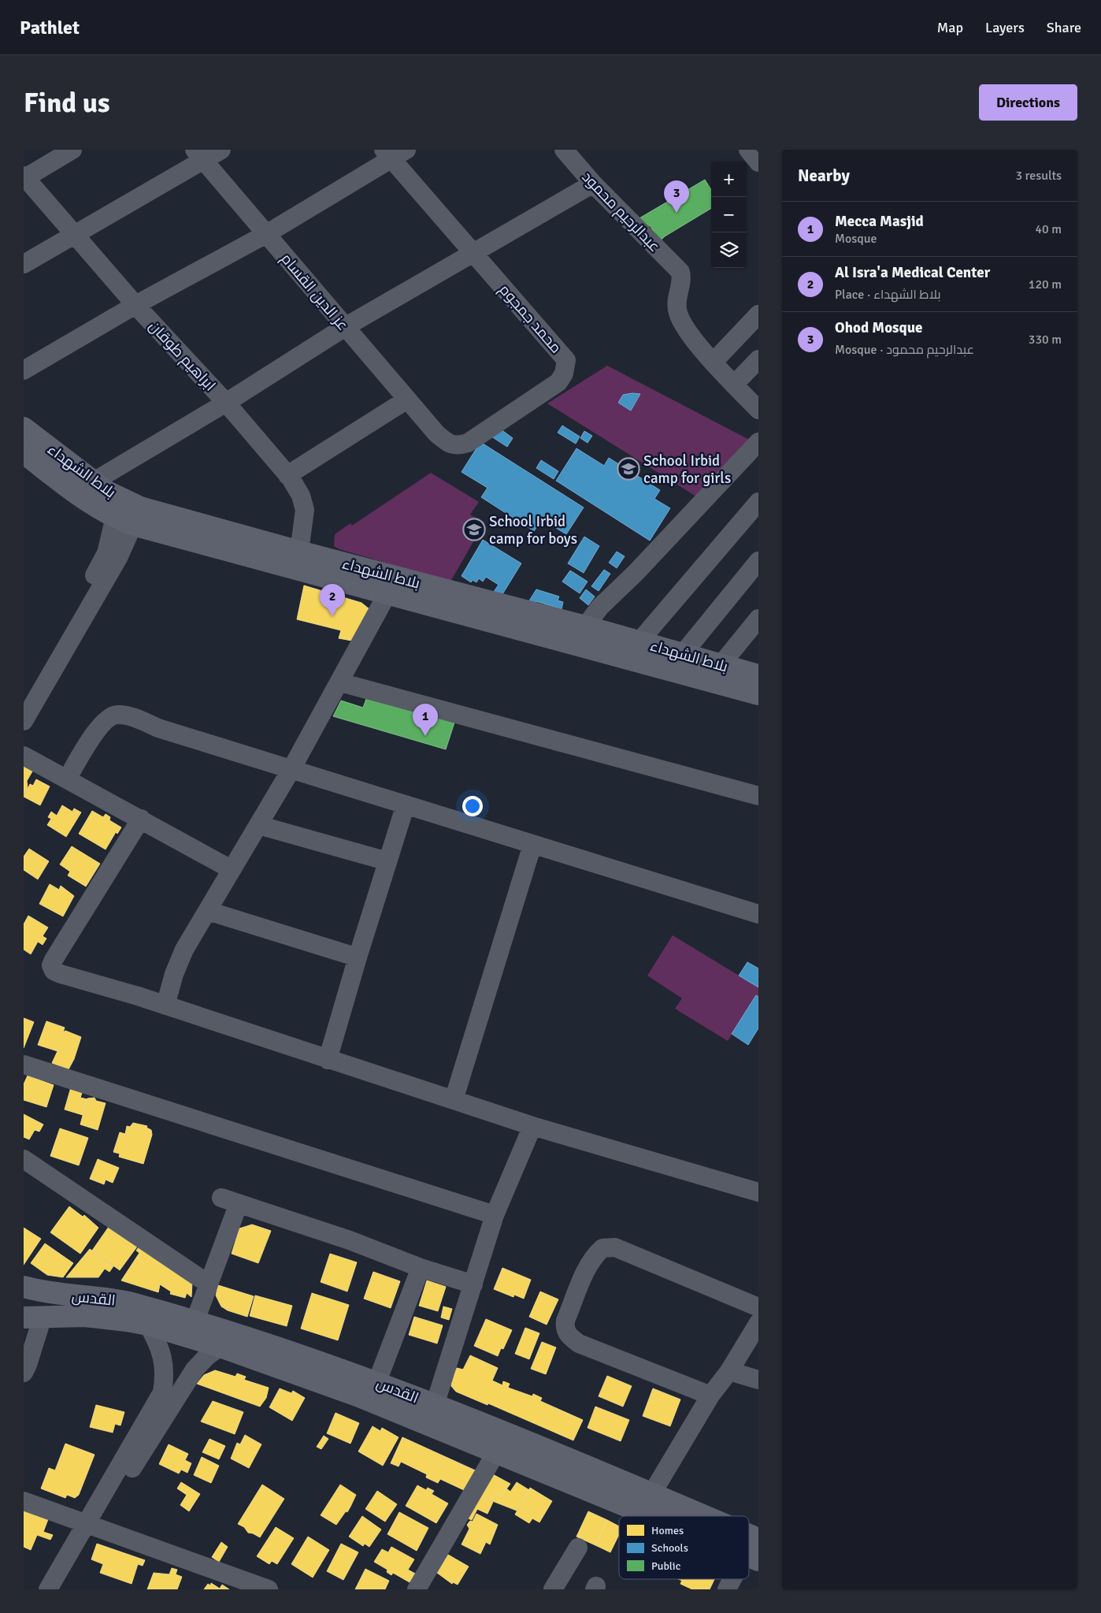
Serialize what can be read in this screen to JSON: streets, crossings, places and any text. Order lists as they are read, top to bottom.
{
  "streets": {
    "main road": ["بلاط الشهداء", "القدس"],
    "street": [
      "عبدالرحيم محمود",
      "عز الدين القسام",
      "محمد جمجوم",
      "ابراهيم طوقان"
    ]
  },
  "crossings": [
    ["عز الدين القسام", "محمد جمجوم"],
    ["ابراهيم طوقان", "بلاط الشهداء"]
  ],
  "places": {
    "school or university": ["School Irbid camp for girls", "School Irbid camp for boys"]
  },
  "legend": ["Homes", "Schools", "Public"],
  "page": {
    "header": "Pathlet",
    "nav": ["Map", "Layers", "Share"],
    "buttons": "Directions",
    "title": "Find us",
    "heading": ["Nearby", "3 results"],
    "map_buttons": ["+", "−"],
    "pins": ["3", "2", "1"],
    "list": [
      {
        "mark": "1",
        "name": "Mecca Masjid",
        "note": "Mosque",
        "value": "40 m"
      },
      {
        "mark": "2",
        "name": "Al Isra'a Medical Center",
        "note": "Place · بلاط الشهداء",
        "value": "120 m"
      },
      {
        "mark": "3",
        "name": "Ohod Mosque",
        "note": "Mosque · عبدالرحيم محمود",
        "value": "330 m"
      }
    ]
  }
}
